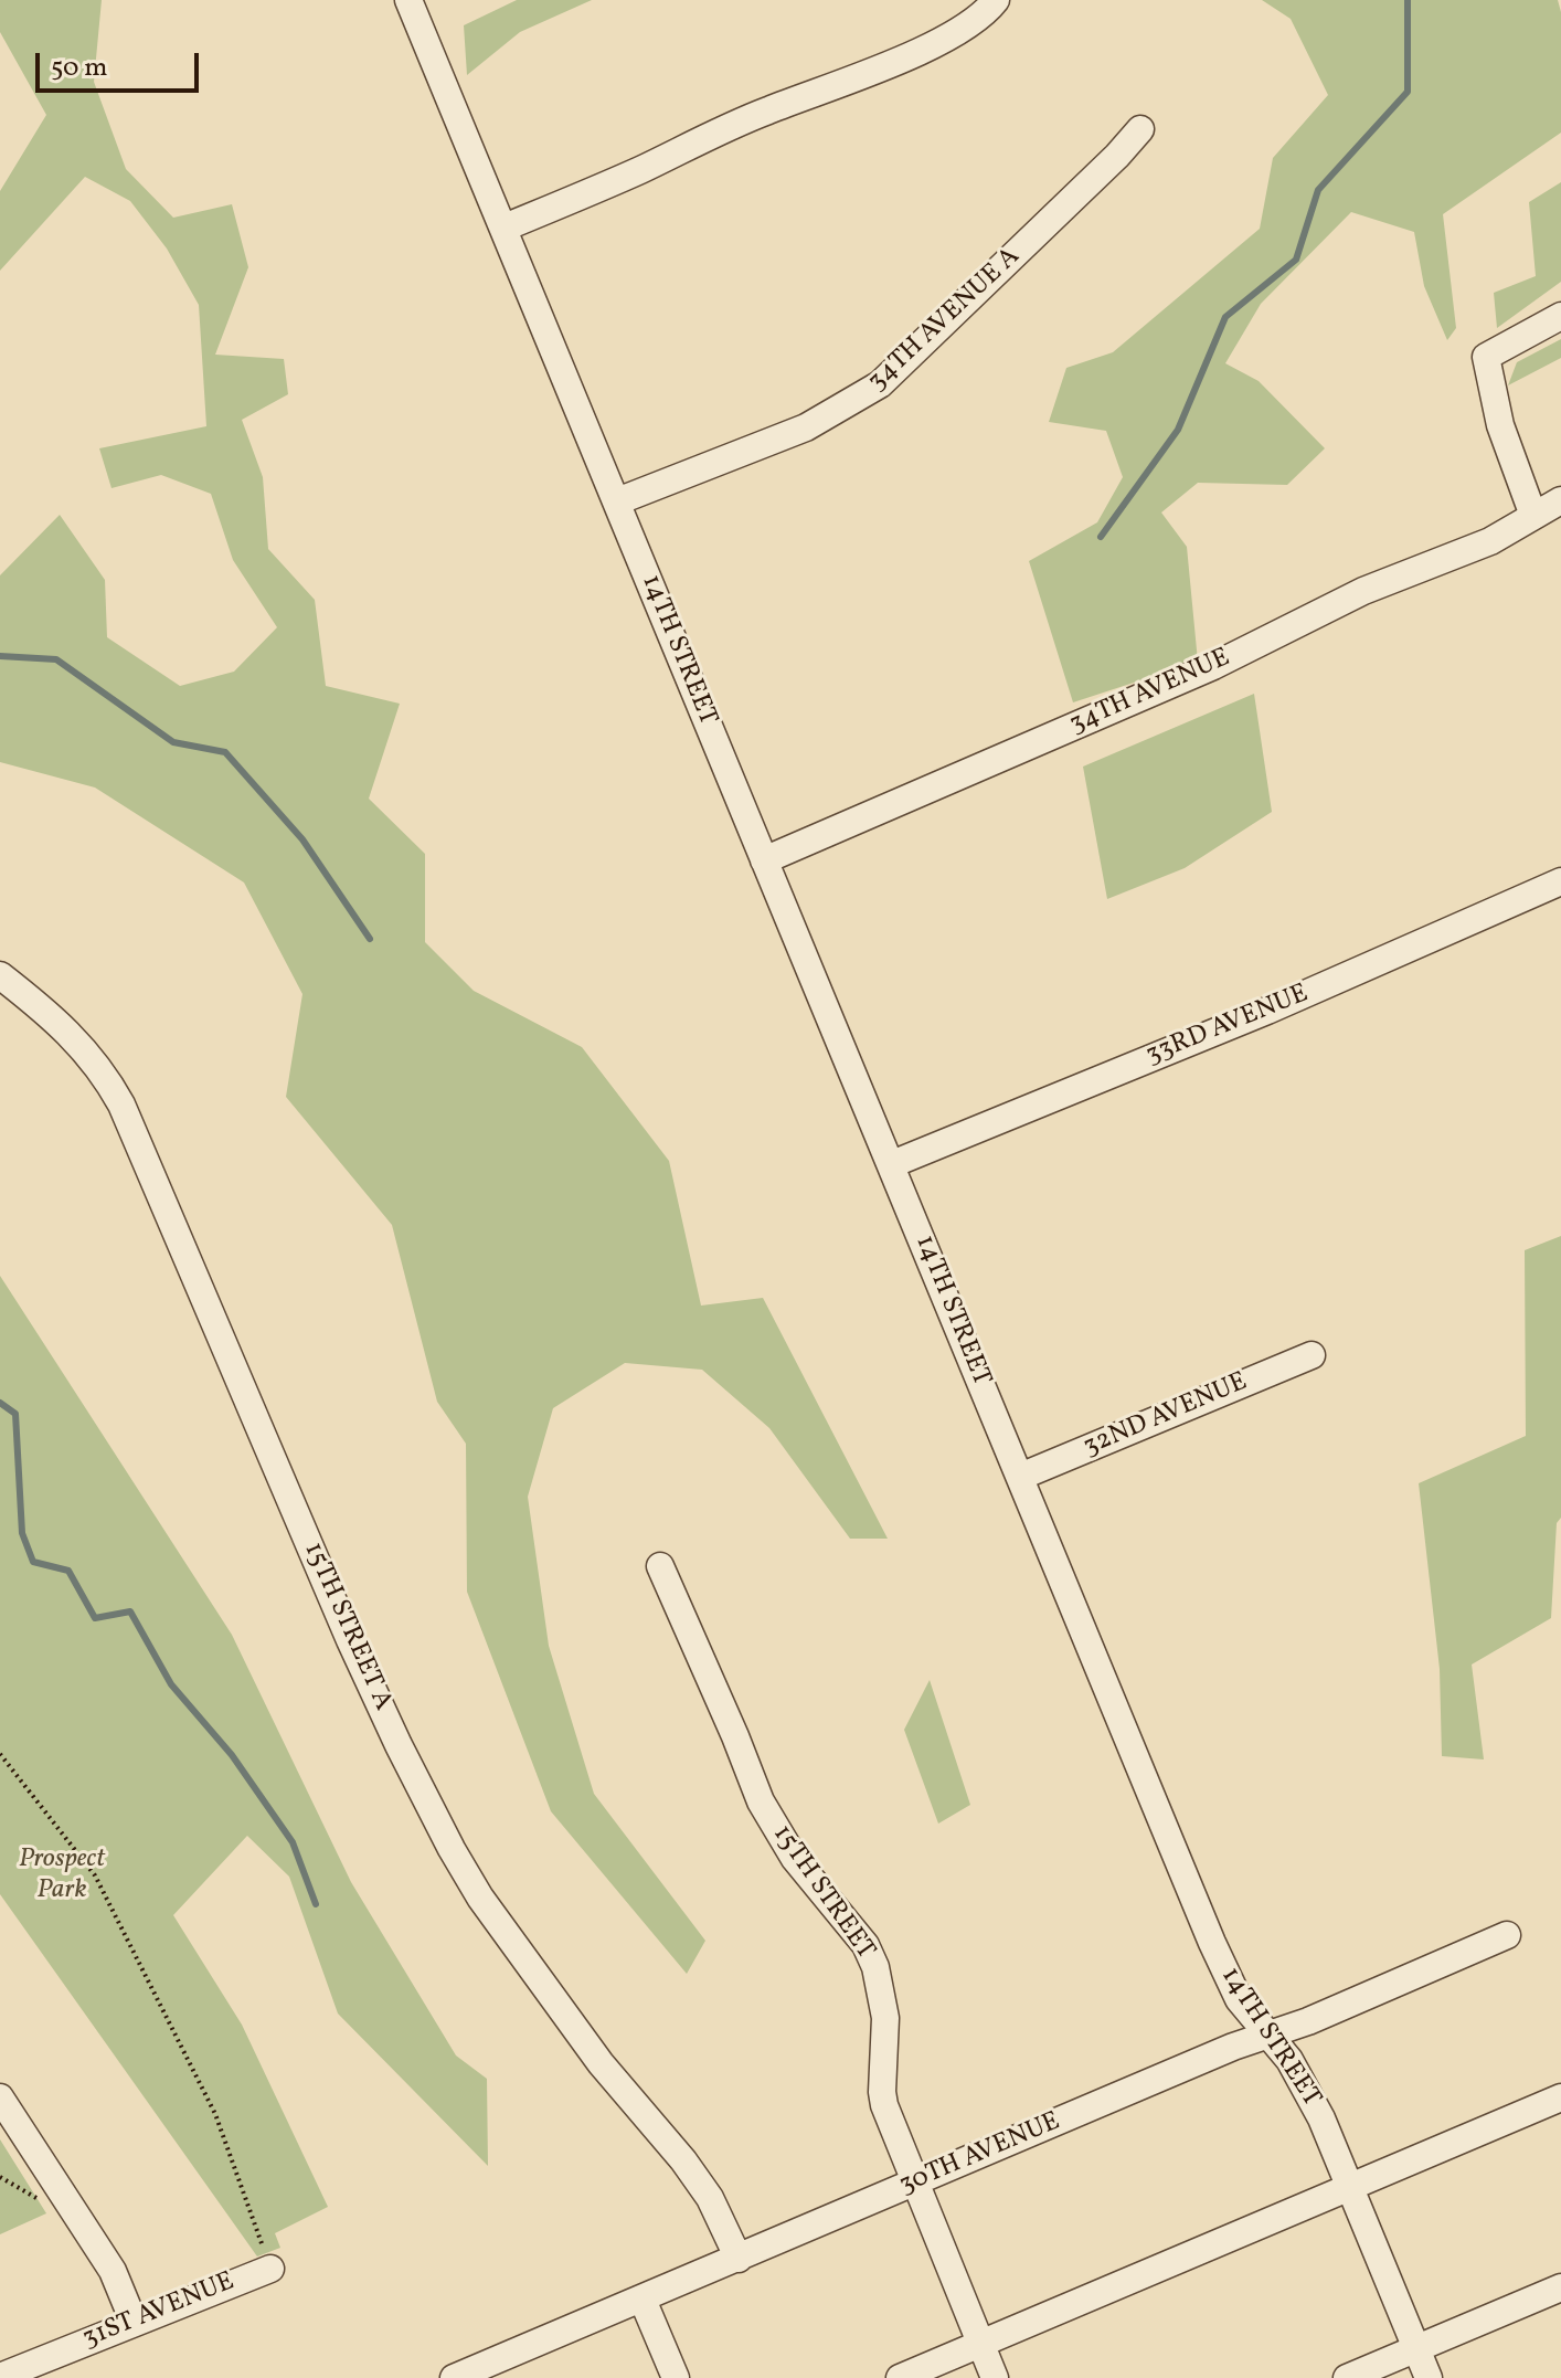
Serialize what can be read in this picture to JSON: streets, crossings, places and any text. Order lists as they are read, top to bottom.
{
  "streets": {
    "street": [
      "34TH AVENUE A",
      "14TH STREET",
      "34TH AVENUE",
      "33RD AVENUE",
      "32ND AVENUE",
      "15TH STREET A",
      "15TH STREET",
      "30TH AVENUE",
      "31ST AVENUE"
    ]
  },
  "crossings": [
    ["34TH AVENUE A", "14TH STREET"],
    ["14TH STREET", "34TH AVENUE"],
    ["14TH STREET", "33RD AVENUE"],
    ["14TH STREET", "32ND AVENUE"],
    ["14TH STREET", "30TH AVENUE"],
    ["15TH STREET A", "30TH AVENUE"],
    ["15TH STREET", "30TH AVENUE"]
  ],
  "parks": ["Prospect Park"],
  "scale_bar": "50 m"
}
